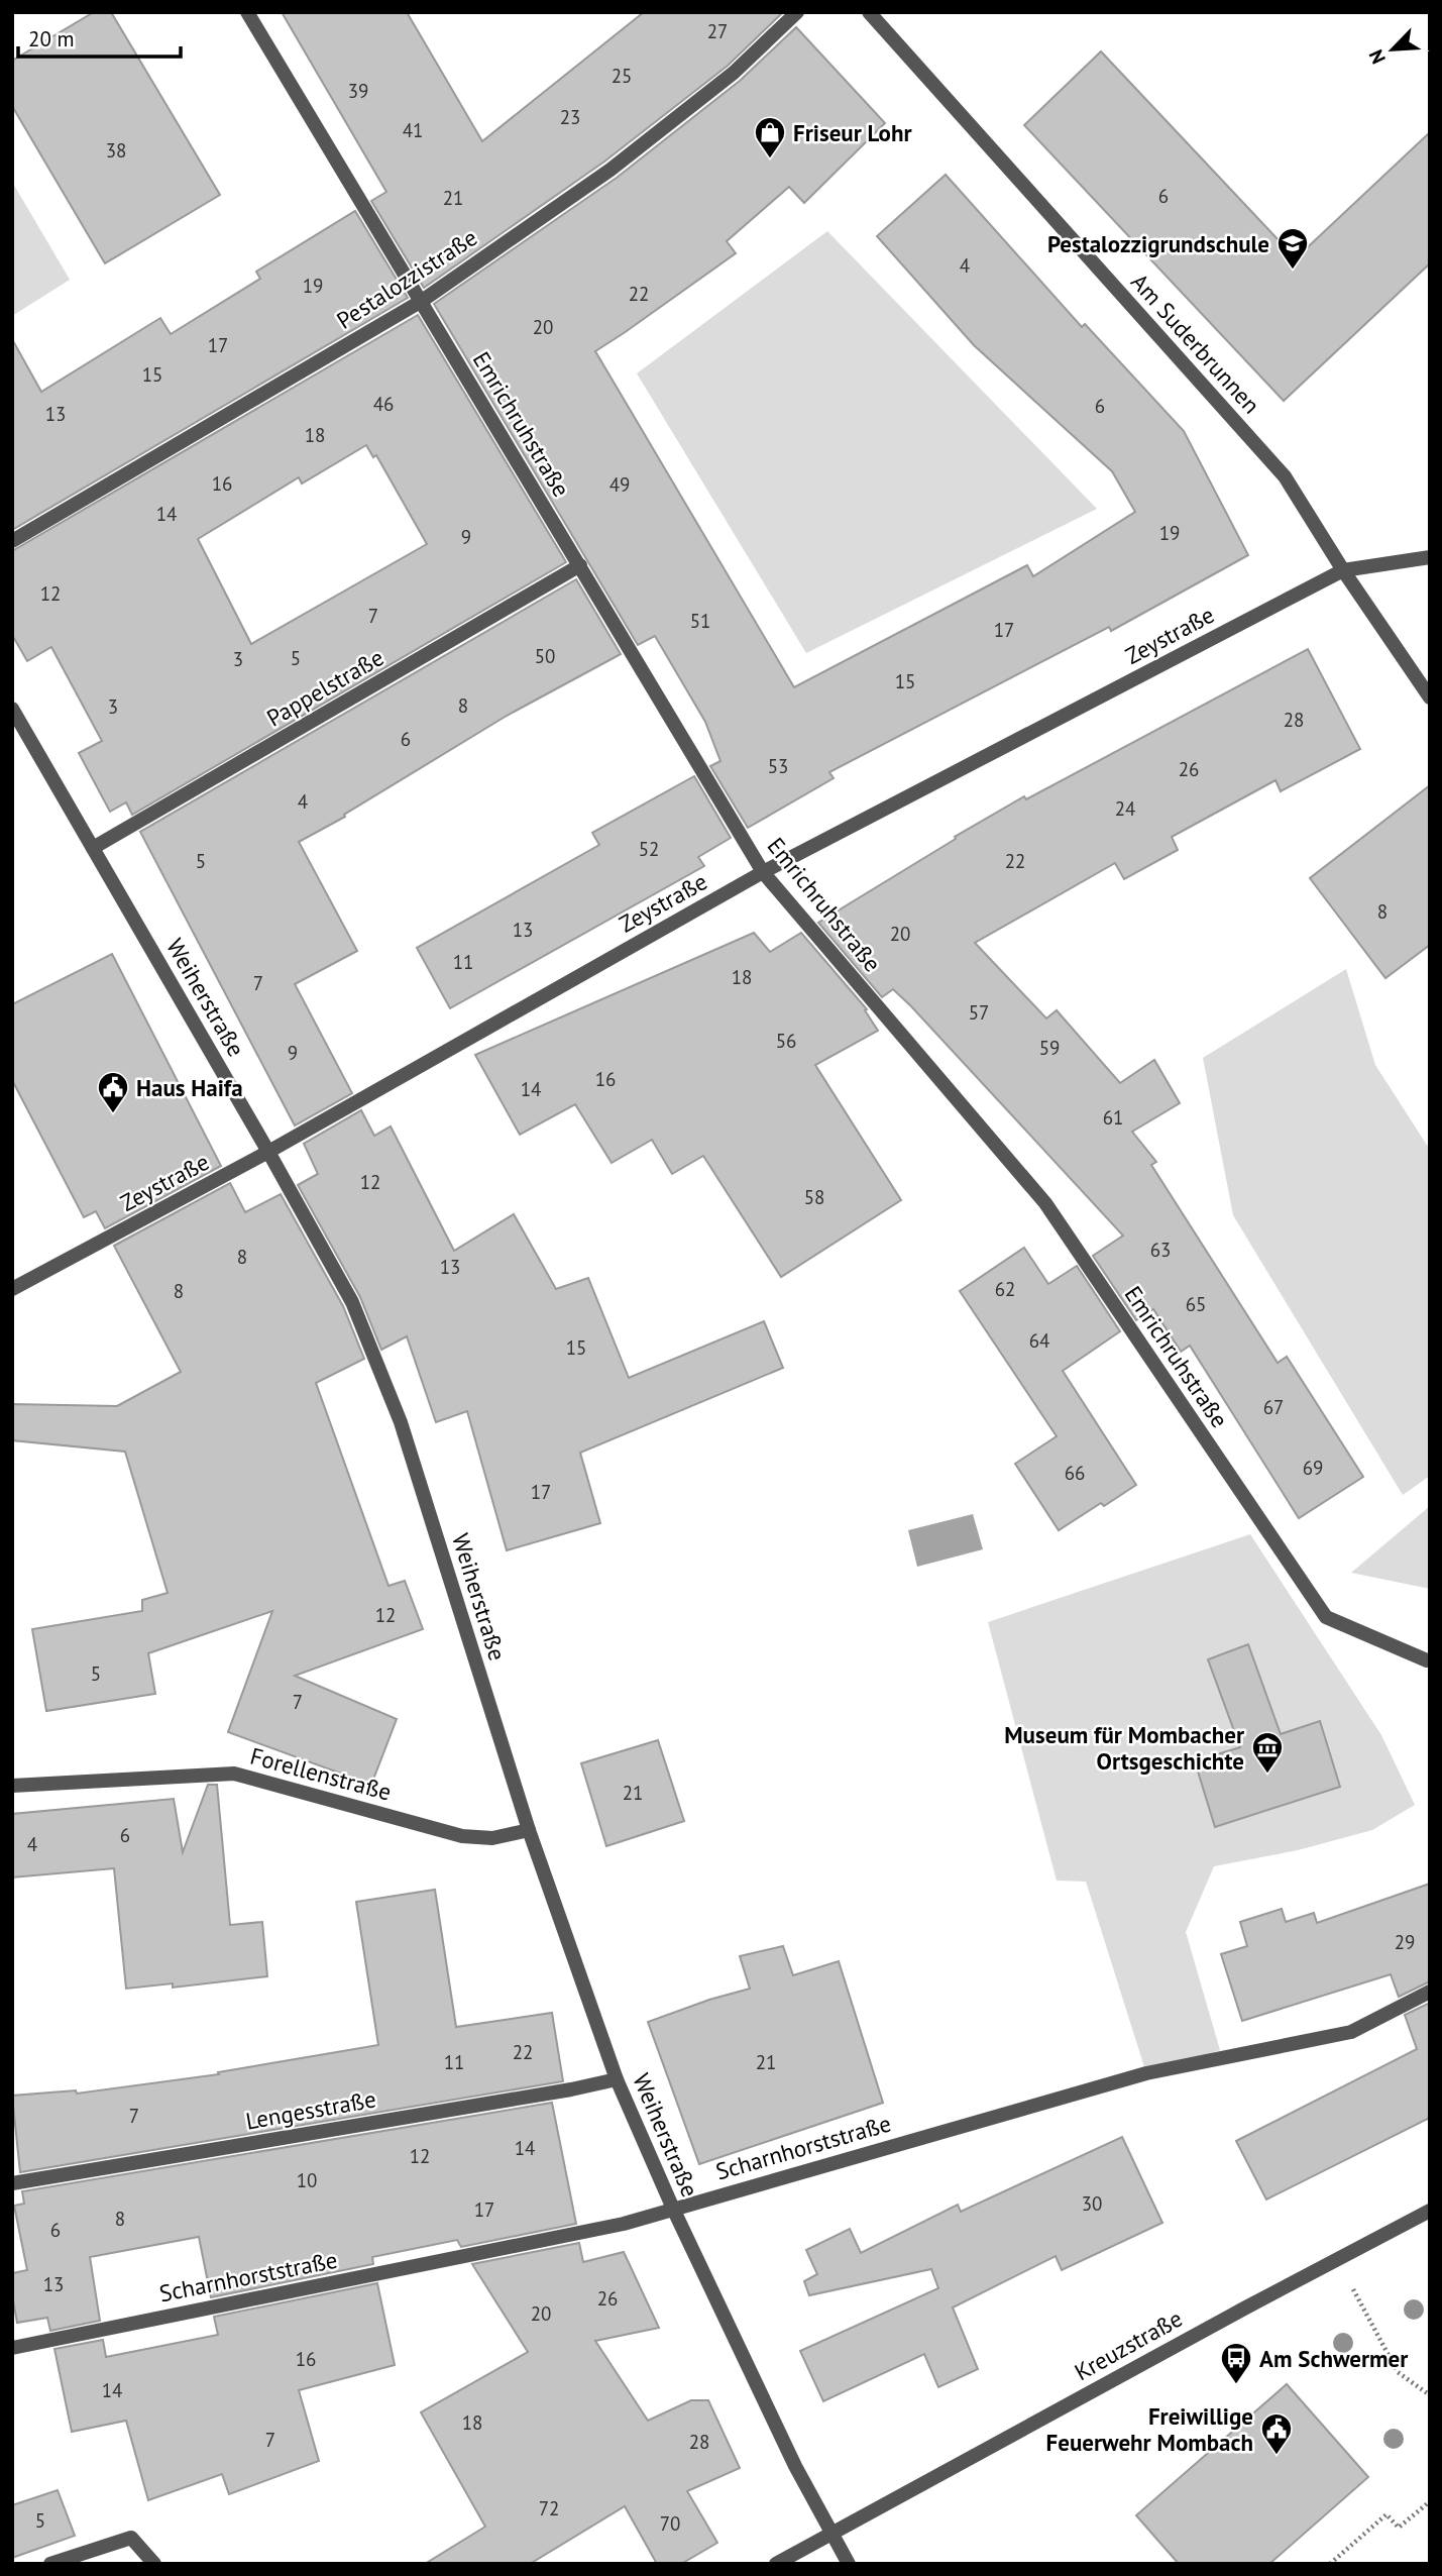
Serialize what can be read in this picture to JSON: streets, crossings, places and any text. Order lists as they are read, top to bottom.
{
  "streets": {
    "street": [
      "Pestalozzistraße",
      "Am Suderbrunnen",
      "Emrichruhstraße",
      "Zeystraße",
      "Pappelstraße",
      "Weiherstraße",
      "Forellenstraße",
      "Lengesstraße",
      "Scharnhorststraße",
      "Kreuzstraße"
    ]
  },
  "crossings": [
    ["Pestalozzistraße", "Emrichruhstraße"],
    ["Am Suderbrunnen", "Zeystraße"],
    ["Emrichruhstraße", "Zeystraße"],
    ["Emrichruhstraße", "Pappelstraße"],
    ["Zeystraße", "Weiherstraße"],
    ["Pappelstraße", "Weiherstraße"],
    ["Weiherstraße", "Forellenstraße"],
    ["Weiherstraße", "Lengesstraße"],
    ["Weiherstraße", "Scharnhorststraße"],
    ["Weiherstraße", "Kreuzstraße"]
  ],
  "places": {
    "shop": ["Friseur Lohr"],
    "school or university": ["Pestalozzigrundschule"],
    "public building": ["Haus Haifa", "Freiwillige Feuerwehr Mombach"],
    "museum": ["Museum für Mombacher Ortsgeschichte"],
    "bus stop": ["Am Schwermer"]
  },
  "house_numbers": [
    "27",
    "25",
    "39",
    "23",
    "41",
    "38",
    "6",
    "21",
    "4",
    "19",
    "22",
    "20",
    "17",
    "15",
    "46",
    "6",
    "13",
    "18",
    "16",
    "49",
    "14",
    "19",
    "9",
    "12",
    "7",
    "51",
    "17",
    "50",
    "5",
    "3",
    "15",
    "8",
    "3",
    "28",
    "6",
    "53",
    "26",
    "4",
    "24",
    "52",
    "5",
    "22",
    "8",
    "13",
    "20",
    "11",
    "18",
    "7",
    "57",
    "56",
    "59",
    "9",
    "16",
    "14",
    "61",
    "12",
    "58",
    "63",
    "8",
    "13",
    "62",
    "8",
    "65",
    "64",
    "15",
    "67",
    "69",
    "66",
    "17",
    "12",
    "5",
    "7",
    "21",
    "6",
    "4",
    "29",
    "22",
    "11",
    "21",
    "7",
    "14",
    "12",
    "10",
    "30",
    "17",
    "8",
    "6",
    "13",
    "26",
    "20",
    "16",
    "14",
    "18",
    "7",
    "28",
    "72",
    "5",
    "70"
  ],
  "scale_bar": "20 m",
  "north": "bottom left"
}
